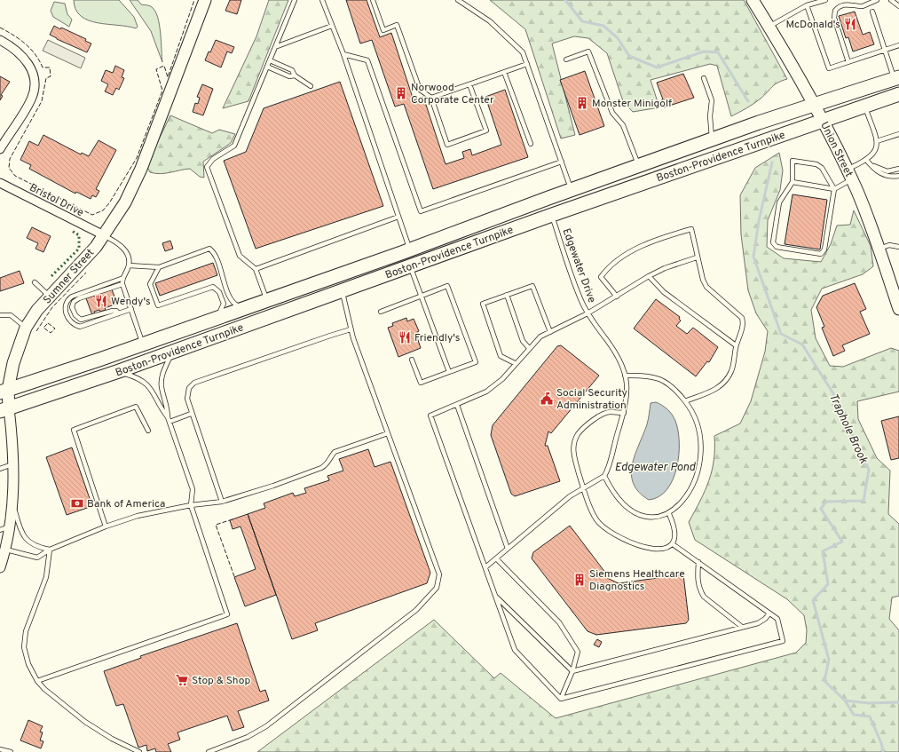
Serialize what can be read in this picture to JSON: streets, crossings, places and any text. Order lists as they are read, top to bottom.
{
  "streets": {
    "main road": ["Union Street", "Boston-Providence Turnpike", "Sumner Street"],
    "street": ["Bristol Drive"],
    "lane": ["Edgewater Drive"]
  },
  "crossings": [
    ["Union Street", "Boston-Providence Turnpike"],
    ["Boston-Providence Turnpike", "Edgewater Drive"],
    ["Boston-Providence Turnpike", "Sumner Street"],
    ["Bristol Drive", "Sumner Street"]
  ],
  "water": ["Traphole Brook", "Edgewater Pond"],
  "places": {
    "restaurant": ["McDonald's", "Wendy's", "Friendly's"],
    "building": ["Norwood Corporate Center", "Monster Minigolf", "Siemens Healthcare Diagnostics"],
    "public building": ["Social Security Administration"],
    "bank": ["Bank of America"],
    "supermarket": ["Stop & Shop"]
  }
}
